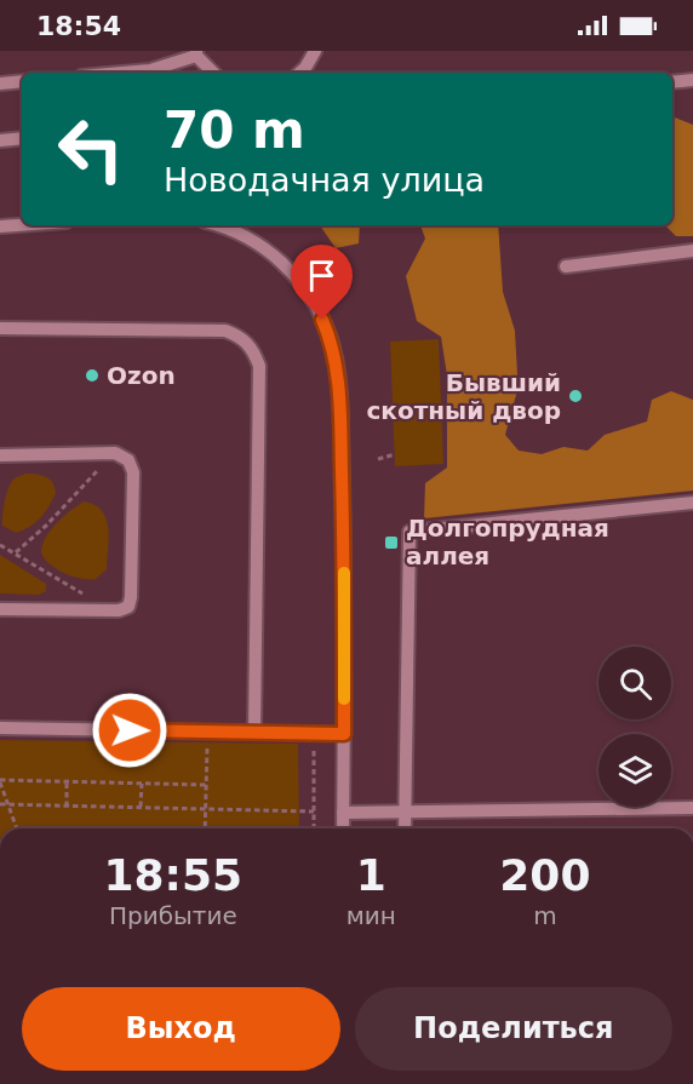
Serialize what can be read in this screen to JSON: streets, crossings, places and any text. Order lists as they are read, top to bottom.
{
  "places": {
    "other": ["Ozon", "Бывший скотный двор"],
    "transit": ["Долгопрудная аллея"]
  },
  "page": {
    "status": "18:54",
    "turn": ["70 m", "Новодачная улица"],
    "eta": [
      "18:55",
      "Прибытие",
      "1",
      "мин",
      "200",
      "m"
    ],
    "buttons": ["Выход", "Поделиться"]
  }
}
